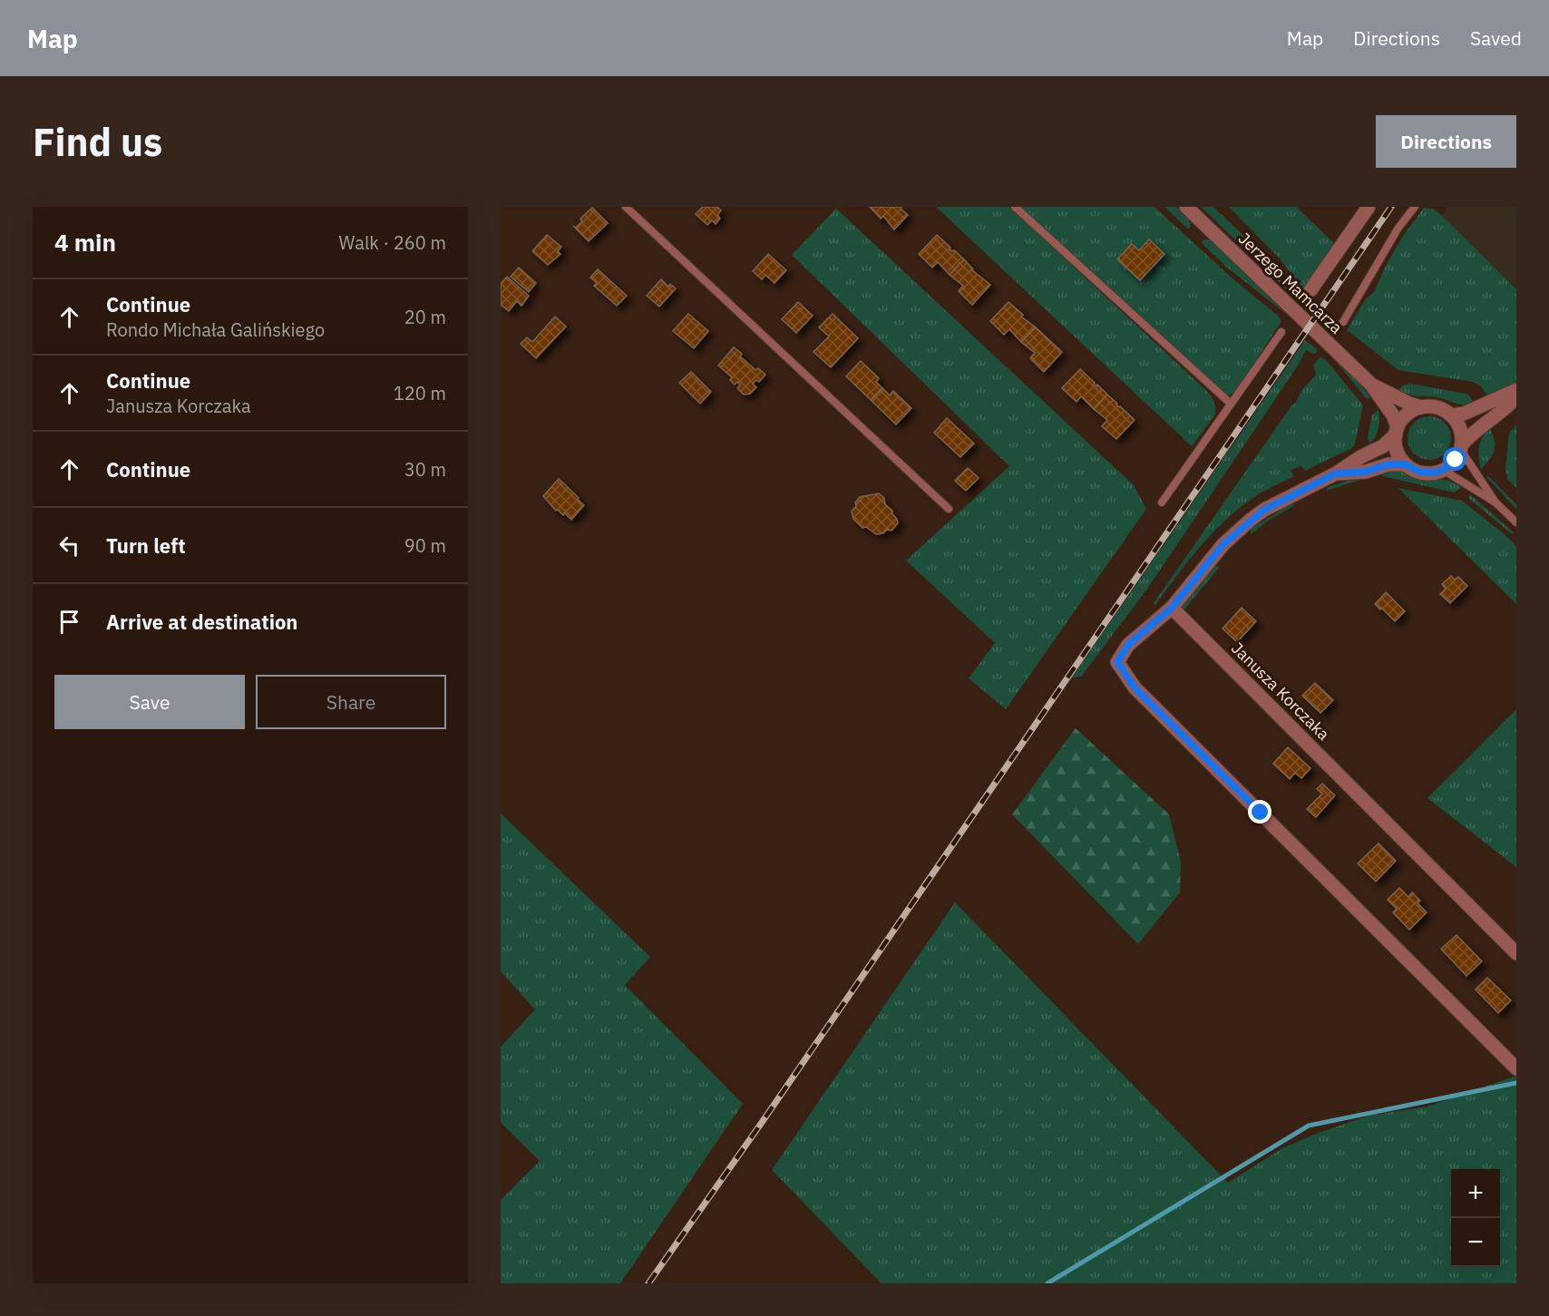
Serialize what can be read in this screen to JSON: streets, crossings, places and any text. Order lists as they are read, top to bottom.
{
  "streets": {
    "street": ["Jerzego Mamcarza", "Janusza Korczaka"]
  },
  "page": {
    "header": "Map",
    "nav": ["Map", "Directions", "Saved"],
    "buttons": [
      "Directions",
      ["Save", "Share"]
    ],
    "title": "Find us",
    "heading": ["4 min", "Walk · 260 m"],
    "list": [
      ["Continue", "Rondo Michała Galińskiego", "20 m"],
      ["Continue", "Janusza Korczaka", "120 m"],
      ["Continue", "30 m"],
      ["Turn left", "90 m"],
      "Arrive at destination"
    ],
    "map_buttons": ["+", "−"]
  }
}
